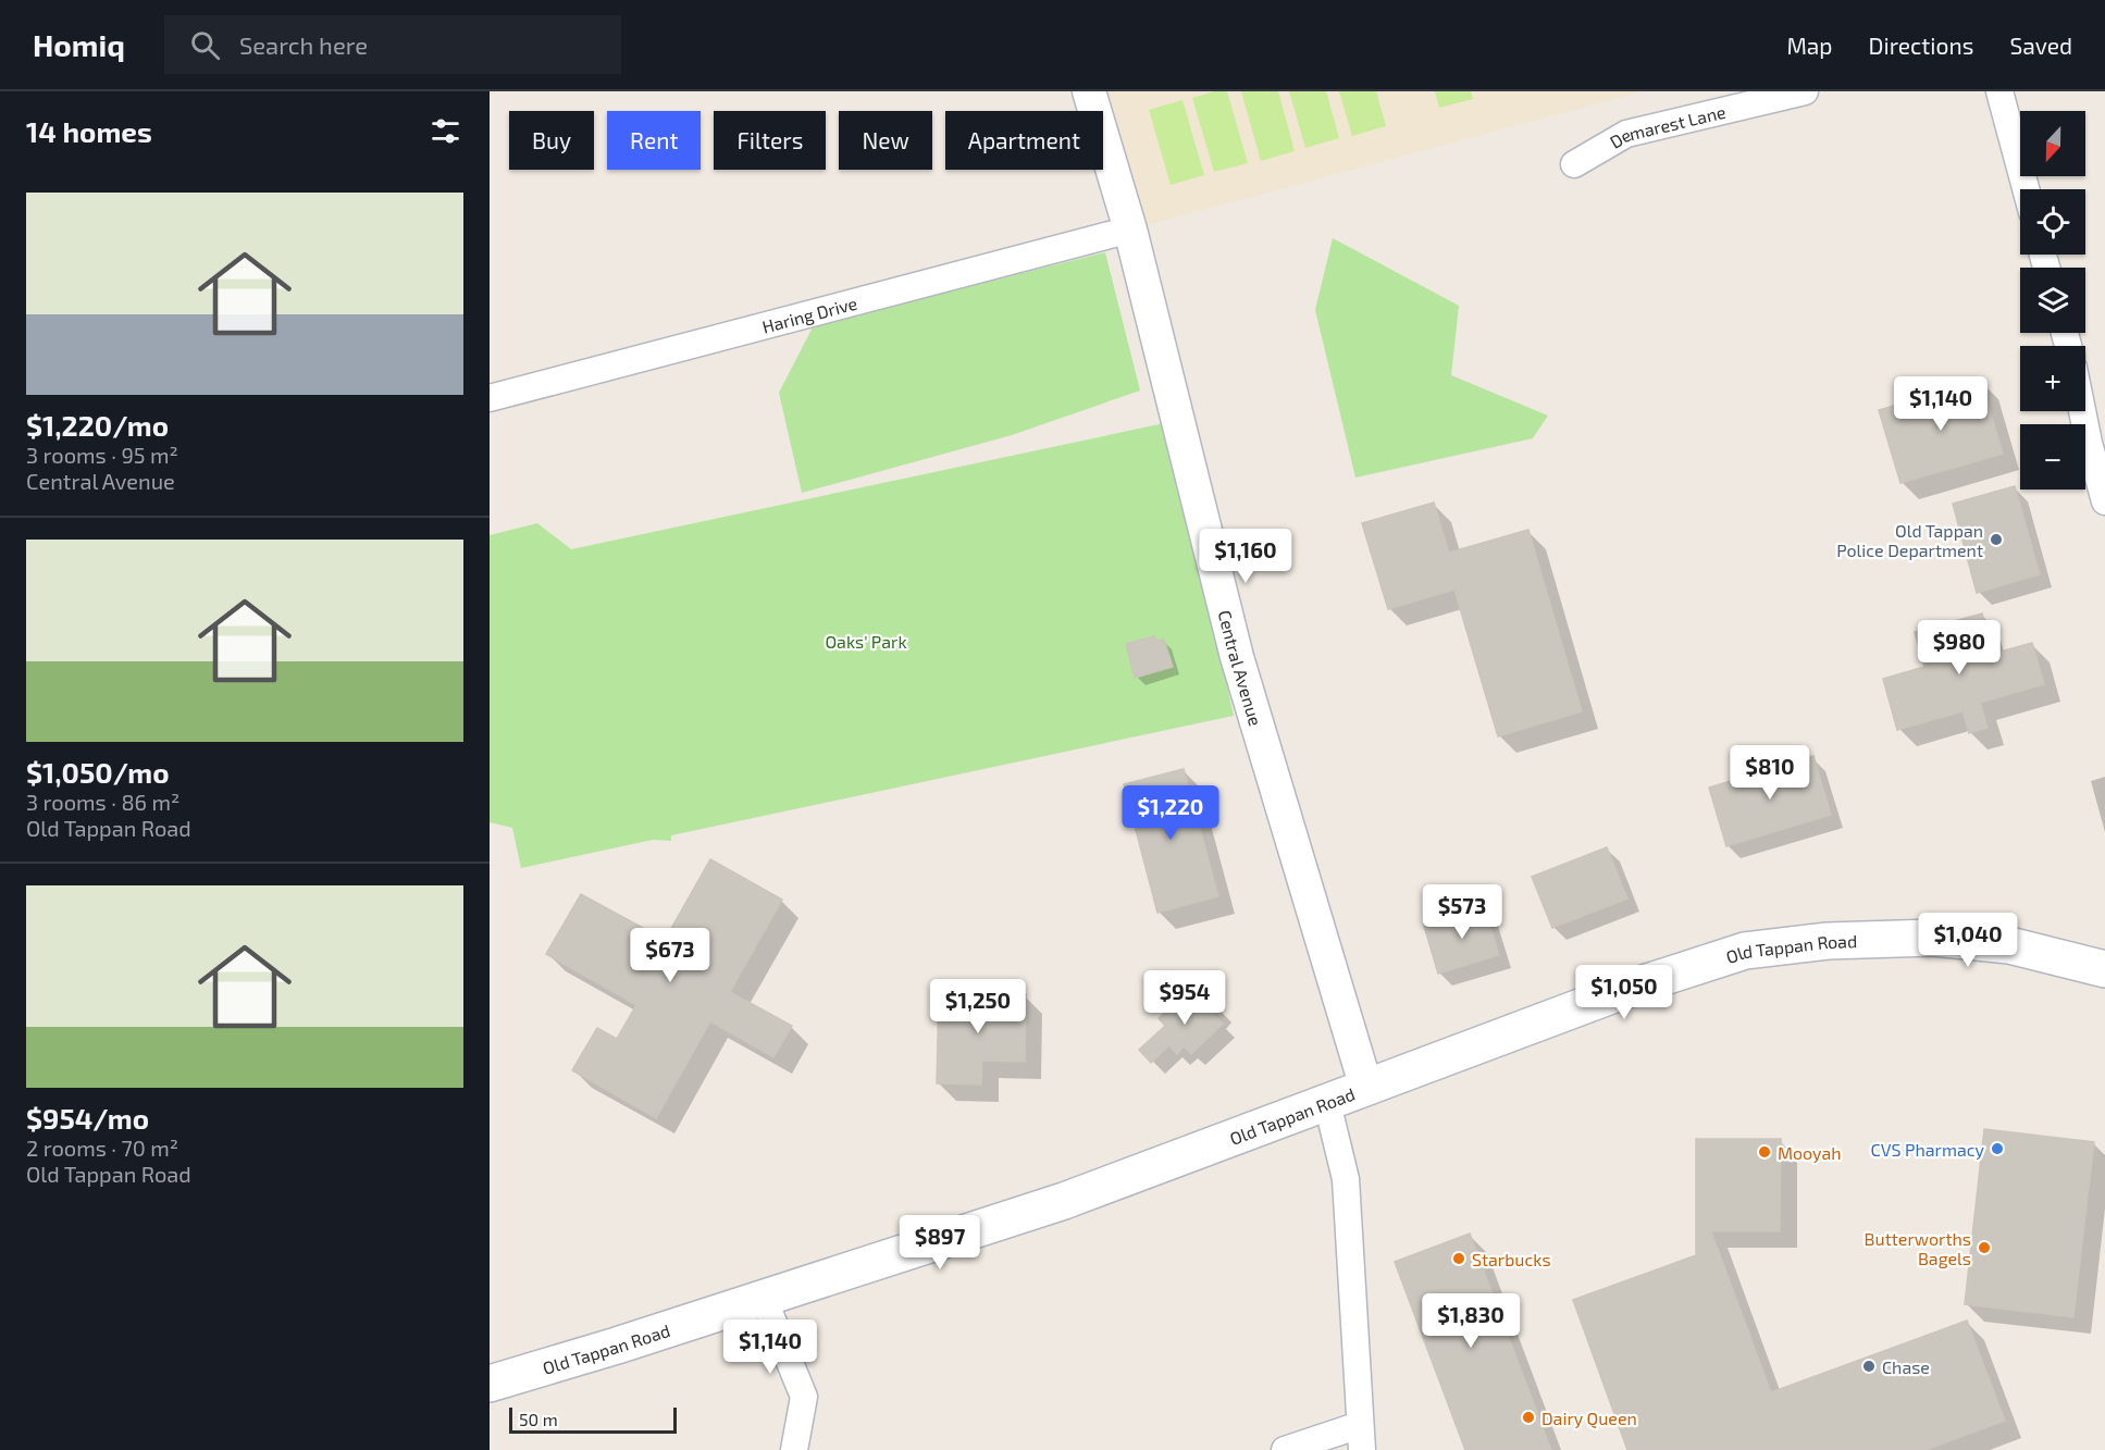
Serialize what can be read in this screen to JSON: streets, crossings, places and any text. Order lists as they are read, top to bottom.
{
  "streets": {
    "main road": ["Old Tappan Road"],
    "street": ["Demarest Lane", "Haring Drive", "Central Avenue"]
  },
  "crossings": [
    ["Haring Drive", "Central Avenue"],
    ["Central Avenue", "Old Tappan Road"]
  ],
  "parks": ["Oaks' Park"],
  "places": [
    "Old Tappan Police Department",
    "CVS Pharmacy",
    "Mooyah",
    "Butterworths Bagels",
    "Starbucks",
    "Chase",
    "Dairy Queen"
  ],
  "scale_bar": "50 m",
  "north": "bottom",
  "page": {
    "header": "Homiq",
    "search": "Search here",
    "nav": ["Map", "Directions", "Saved"],
    "heading": "14 homes",
    "map_buttons": ["+", "−"],
    "chip": [
      "Buy",
      "Rent",
      "Filters",
      "New",
      "Apartment"
    ],
    "list": [
      {
        "name": "$1,220/mo",
        "note": "3 rooms · 95 m² · Central Avenue"
      },
      {
        "name": "$1,050/mo",
        "note": "3 rooms · 86 m² · Old Tappan Road"
      },
      {
        "name": "$954/mo",
        "note": "2 rooms · 70 m² · Old Tappan Road"
      }
    ],
    "price": [
      "$1,140",
      "$1,160",
      "$980",
      "$810",
      "$1,220",
      "$573",
      "$1,040",
      "$673",
      "$1,050",
      "$954",
      "$1,250",
      "$897",
      "$1,830",
      "$1,140"
    ],
    "scale": "50 m"
  }
}
